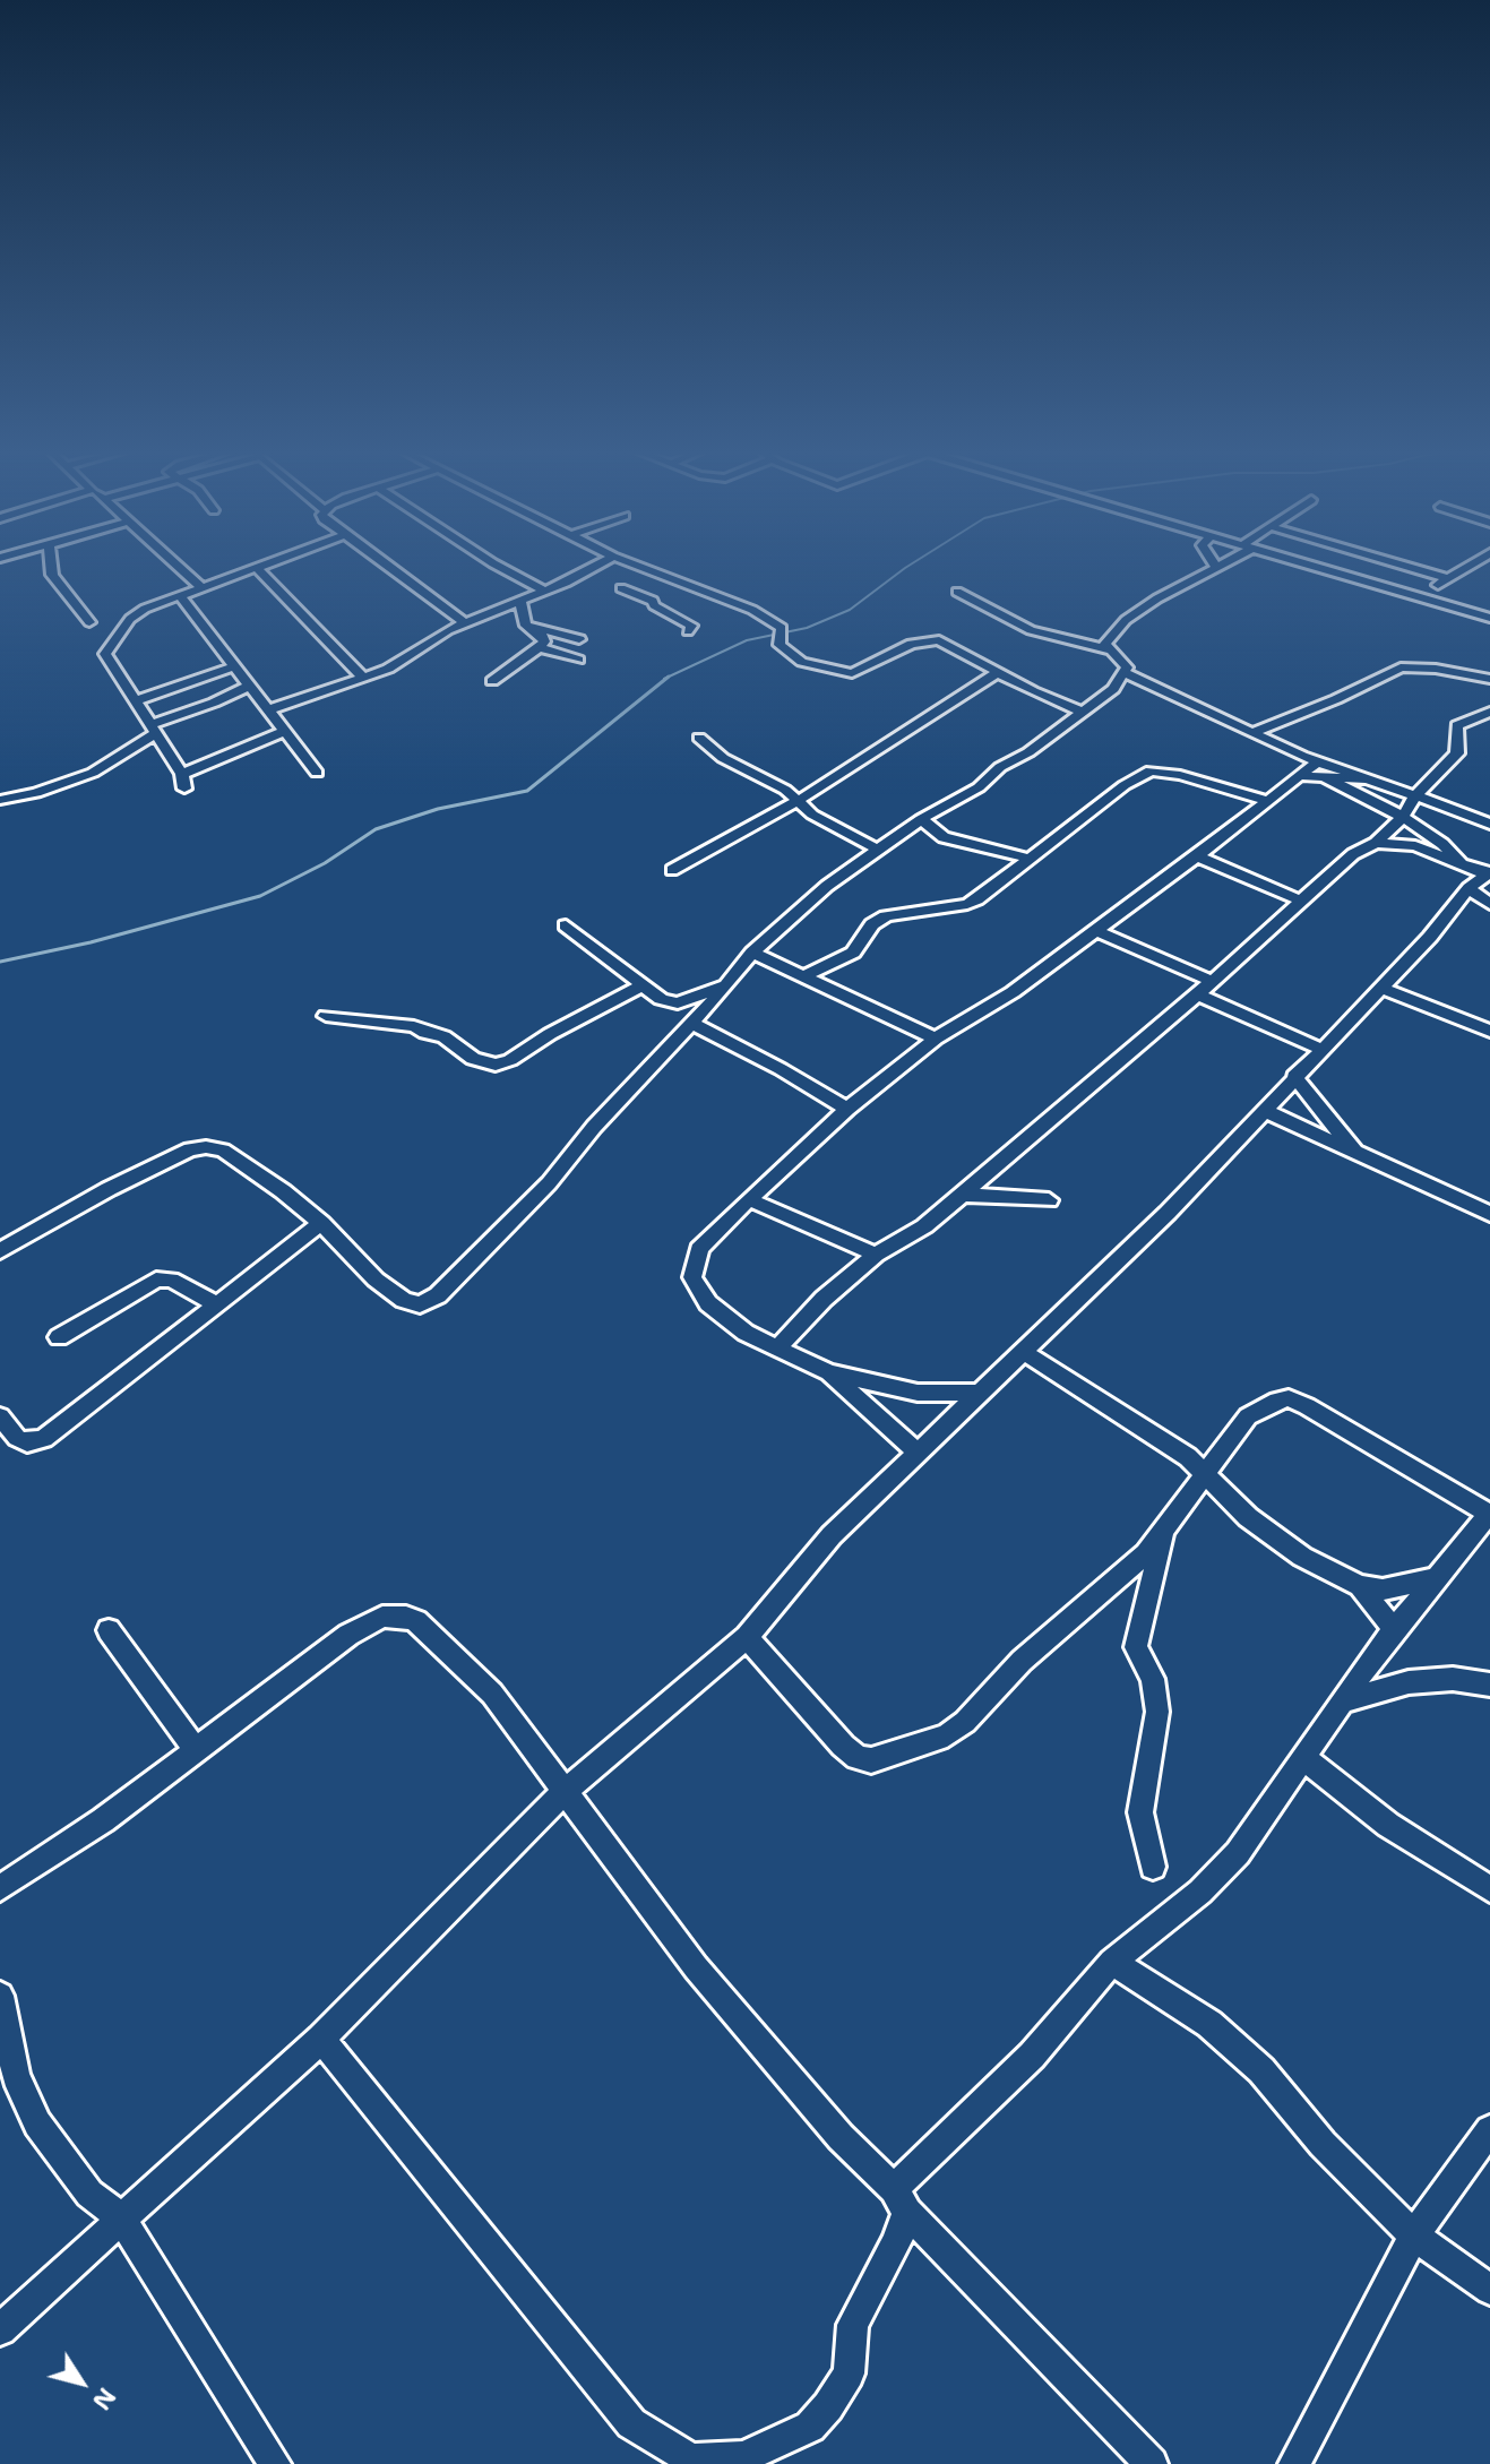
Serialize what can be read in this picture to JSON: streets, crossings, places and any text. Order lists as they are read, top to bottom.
{
  "north": "bottom right"
}
